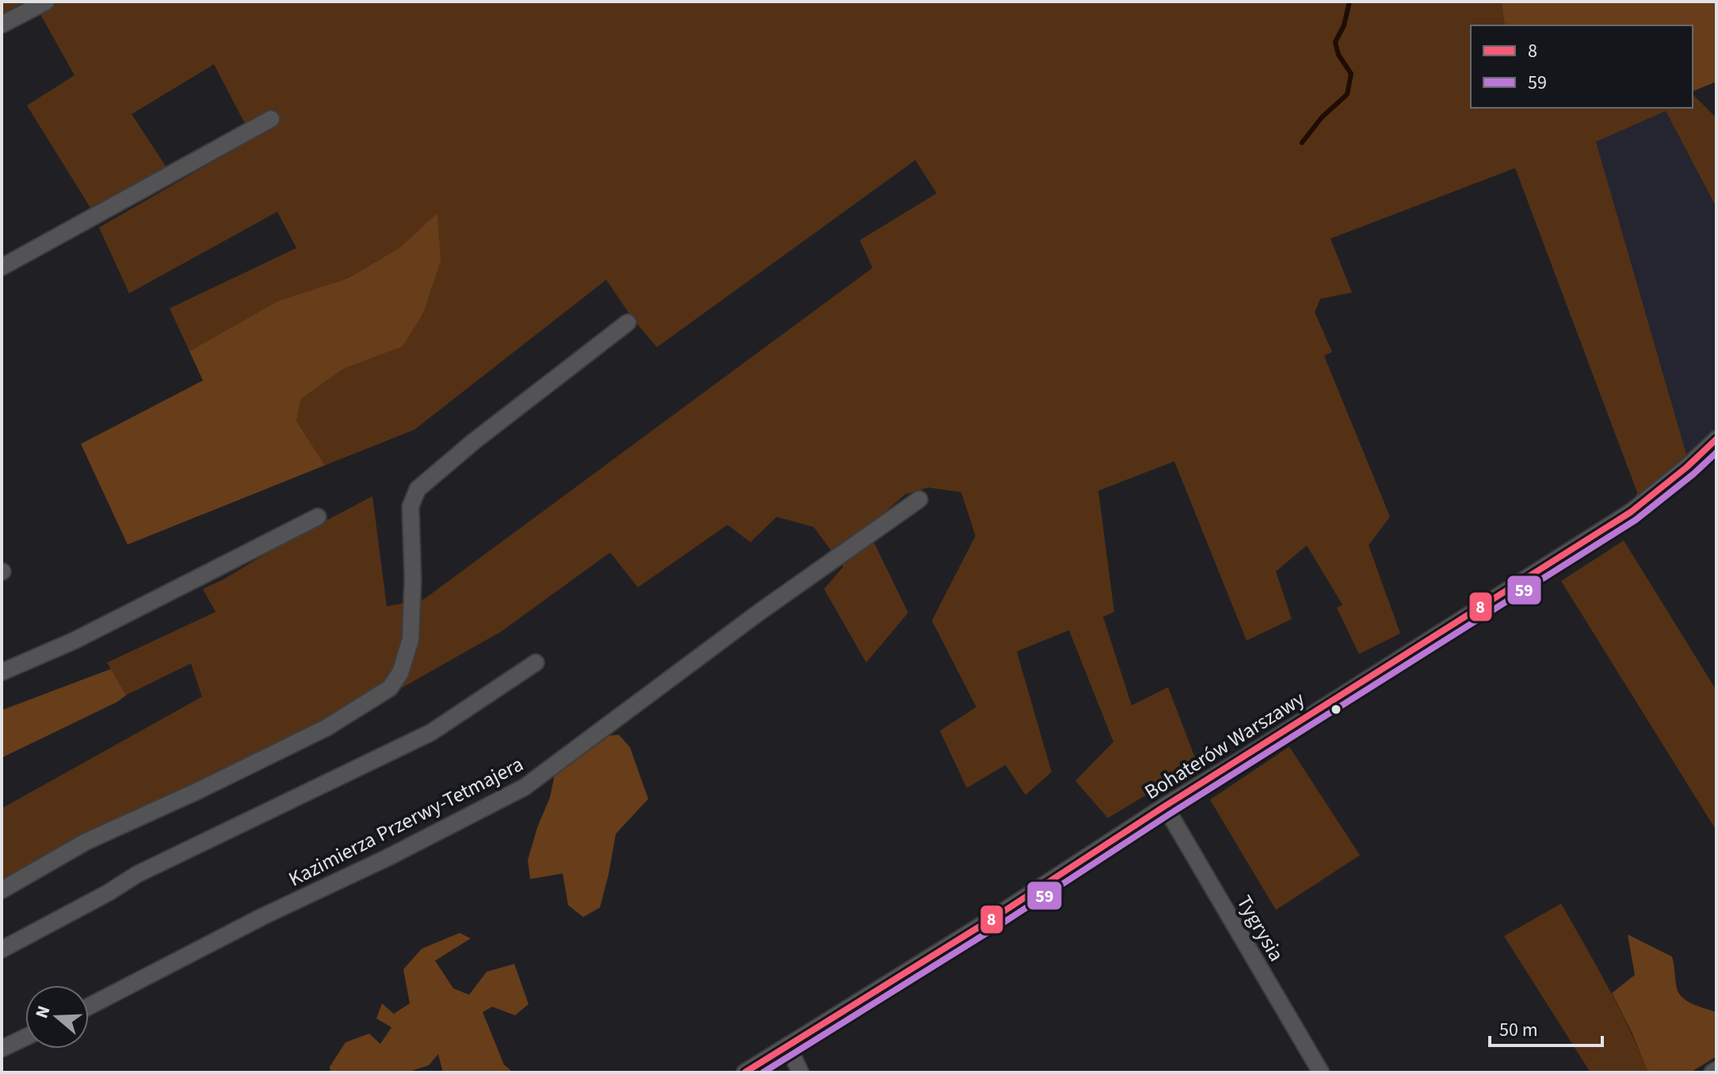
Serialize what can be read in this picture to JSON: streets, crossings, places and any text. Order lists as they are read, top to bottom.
{
  "streets": {
    "street": ["Bohaterów Warszawy", "Kazimierza Przerwy-Tetmajera", "Tygrysia"]
  },
  "crossings": [
    ["Bohaterów Warszawy", "Tygrysia"]
  ],
  "lines": ["transit line 8", "transit line 59"],
  "legend": ["8", "59"],
  "scale_bar": "50 m",
  "north": "left"
}
